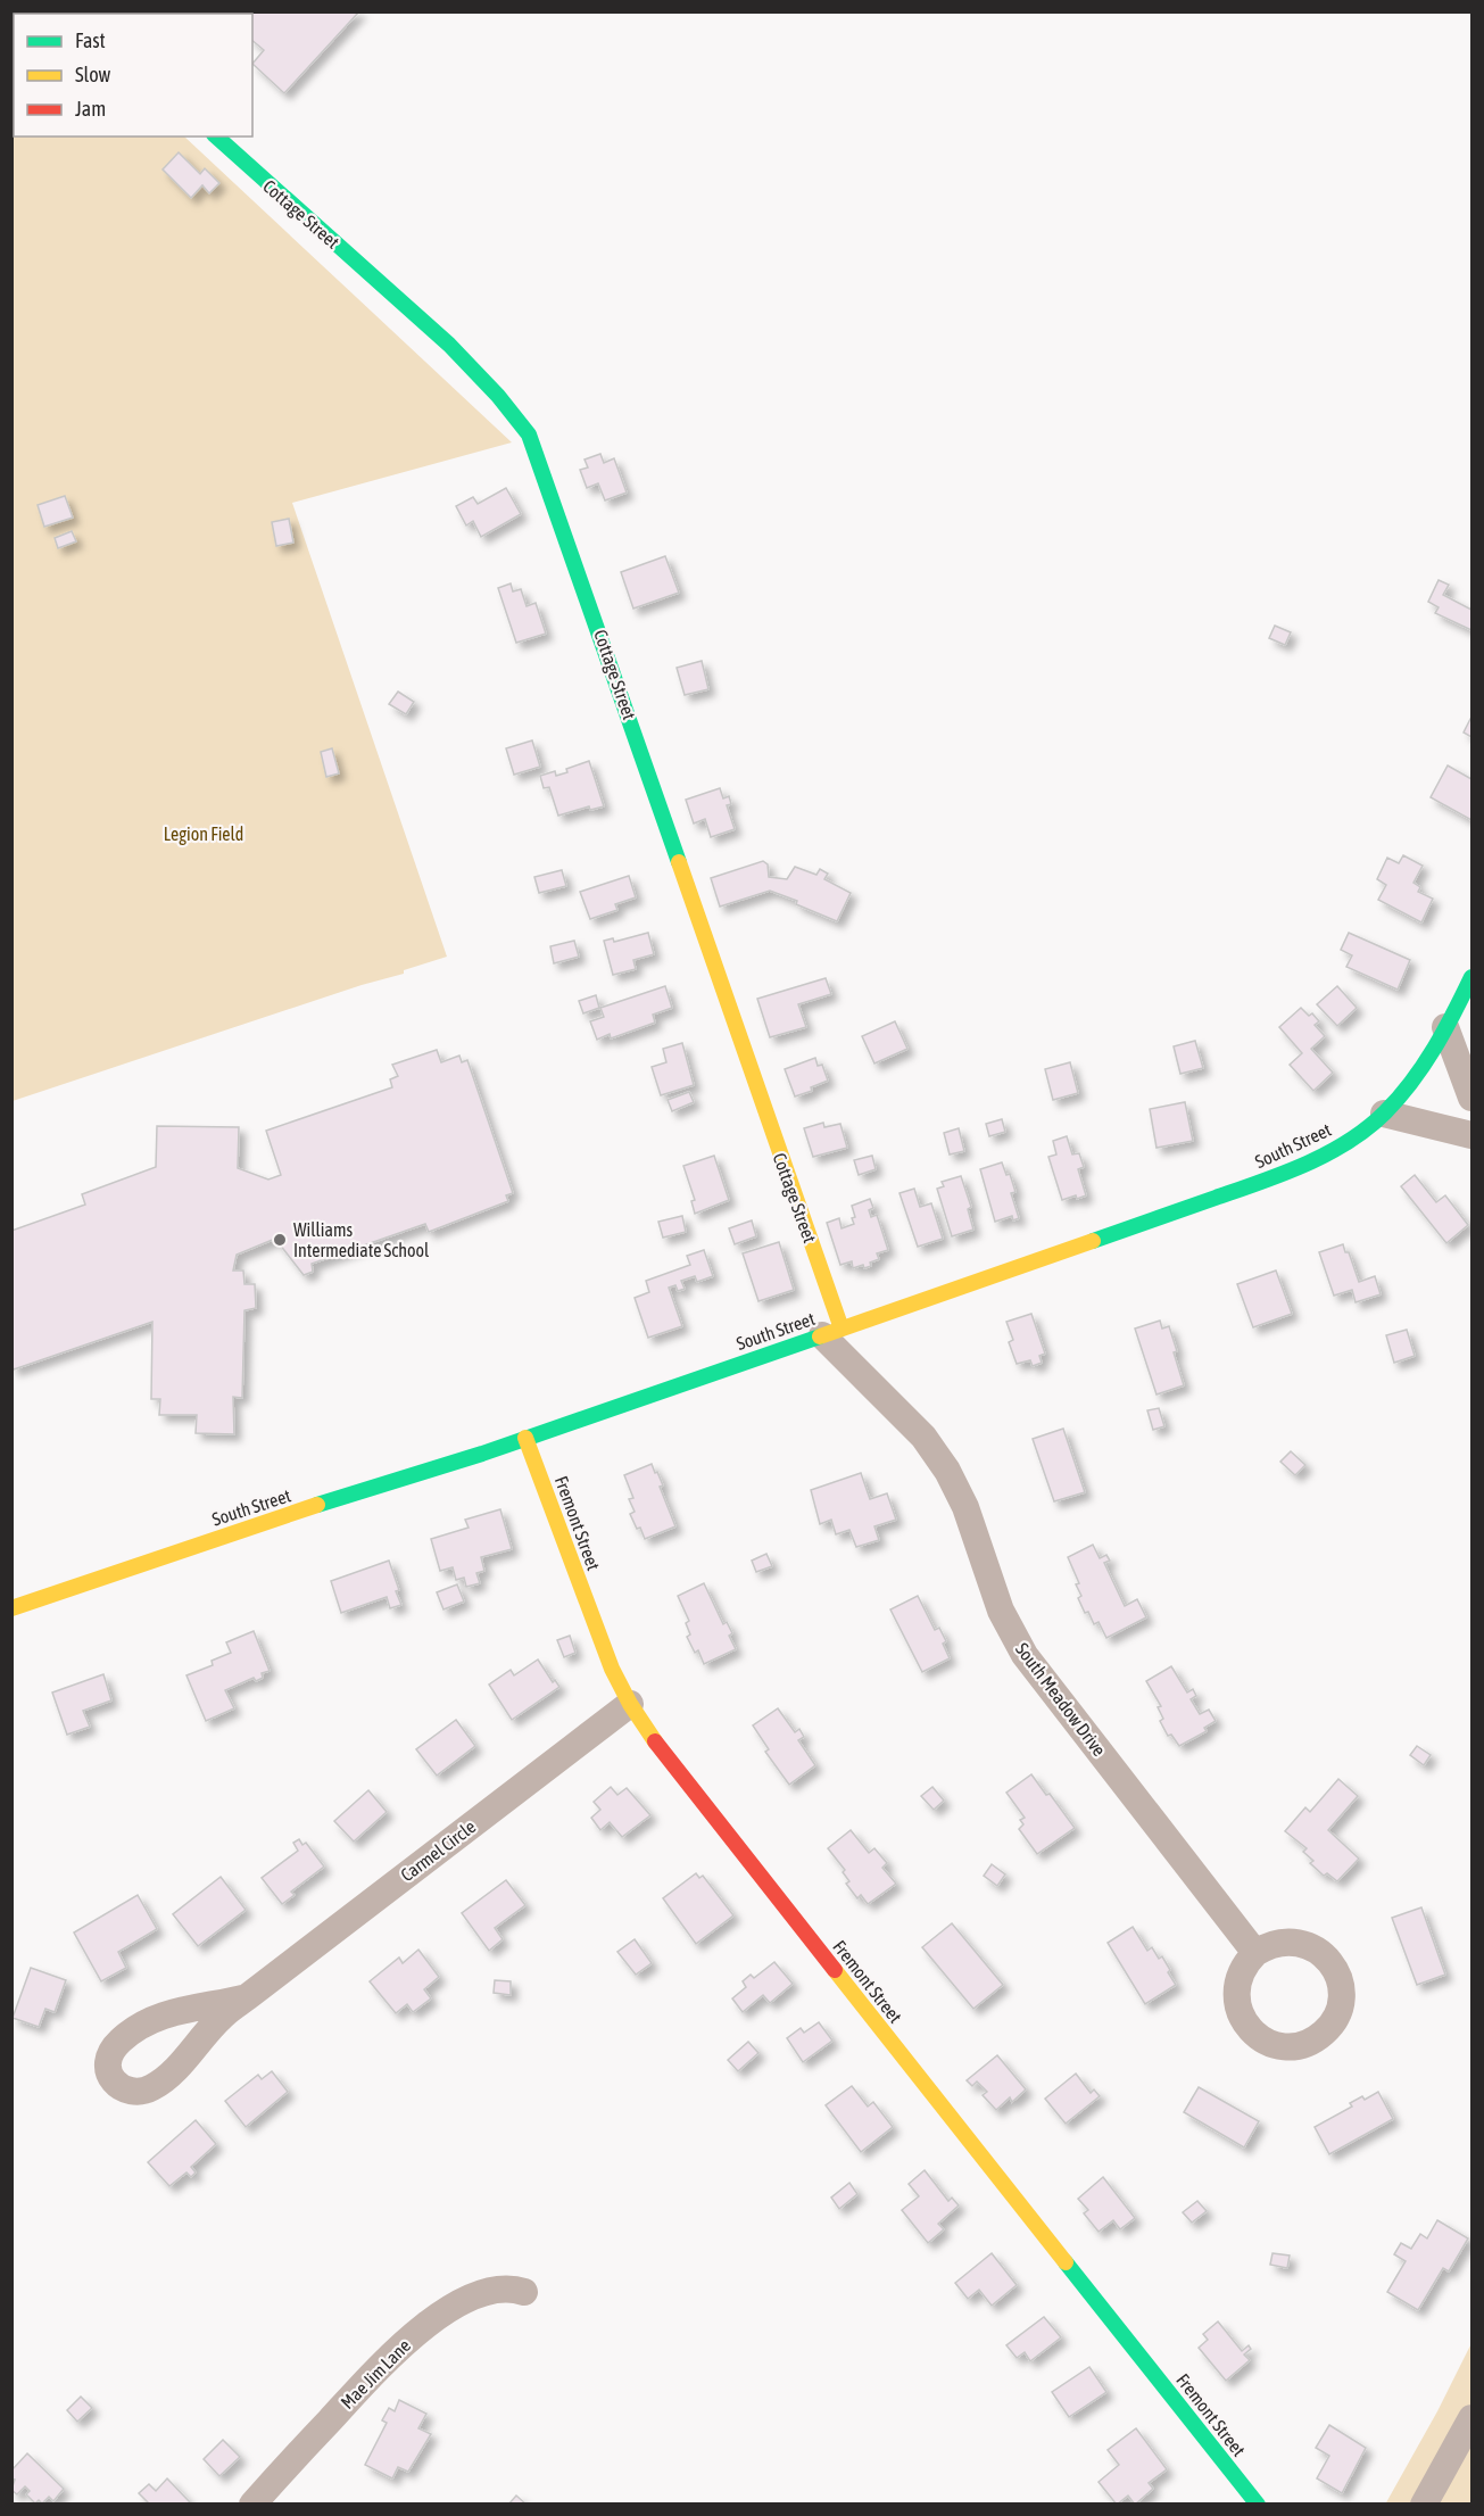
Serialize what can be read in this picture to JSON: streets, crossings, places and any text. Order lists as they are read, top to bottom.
{
  "streets": {
    "street": [
      "Cottage Street",
      "South Street",
      "Fremont Street",
      "South Meadow Drive",
      "Carmel Circle",
      "Mae Jim Lane"
    ]
  },
  "crossings": [
    ["Cottage Street", "South Street"],
    ["Cottage Street", "South Meadow Drive"],
    ["South Street", "Fremont Street"],
    ["South Street", "South Meadow Drive"],
    ["Fremont Street", "Carmel Circle"]
  ],
  "parks": ["Legion Field"],
  "places": ["Williams Intermediate School"],
  "legend": ["Fast", "Slow", "Jam"]
}
